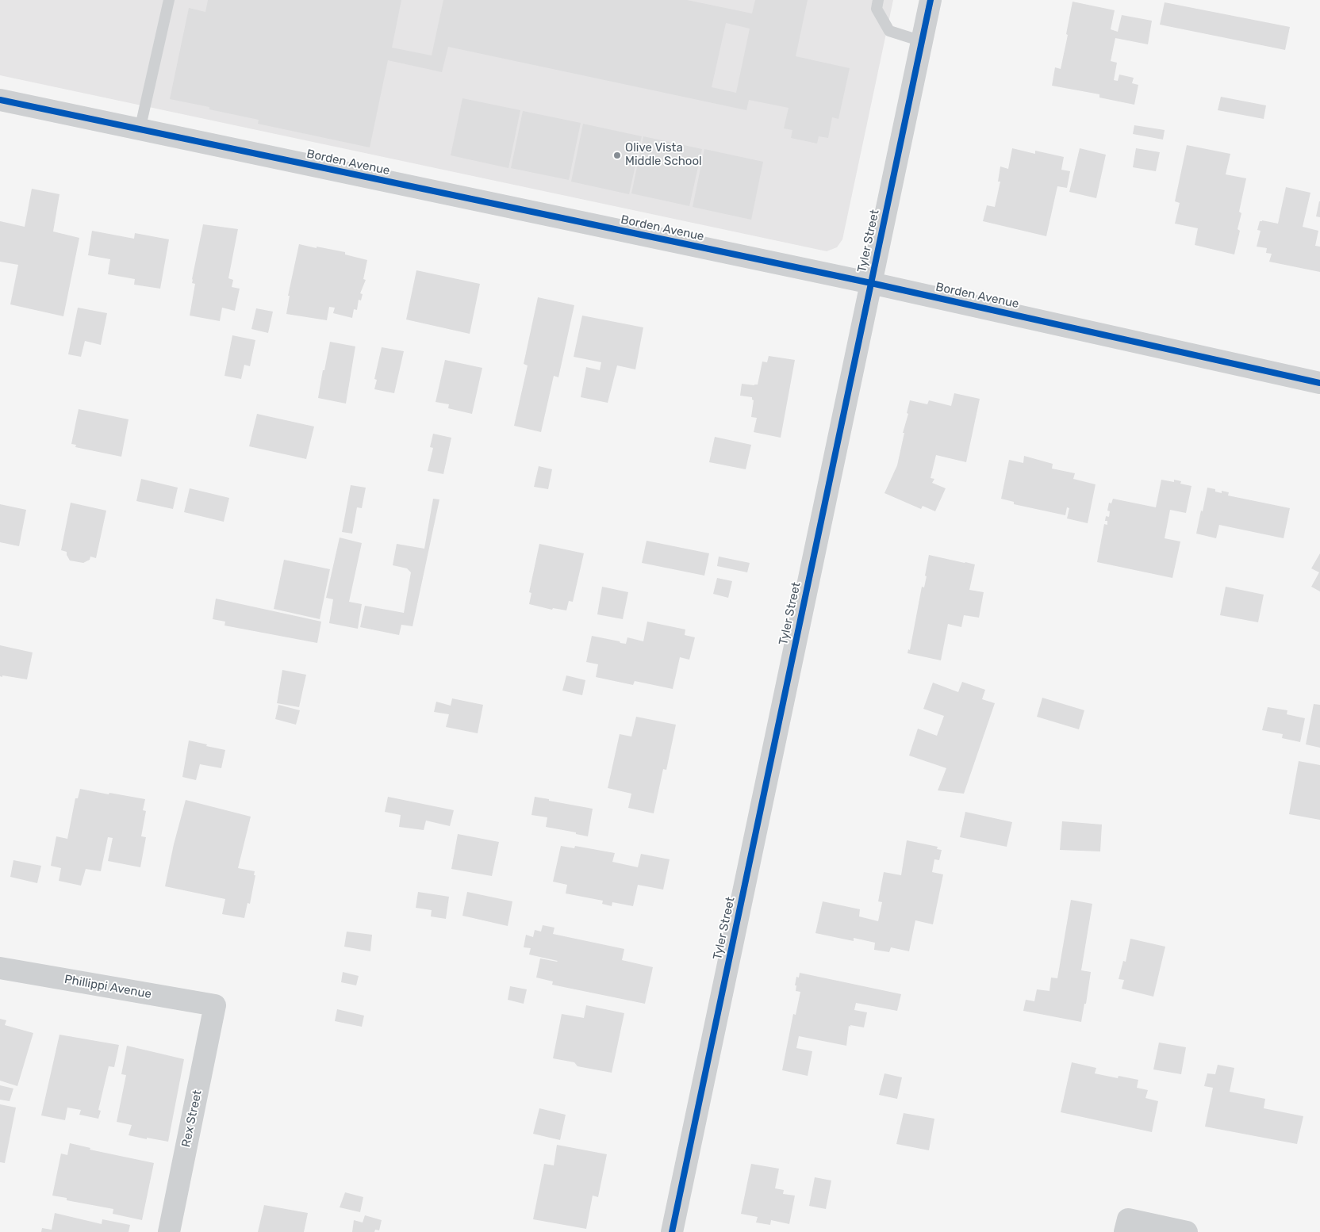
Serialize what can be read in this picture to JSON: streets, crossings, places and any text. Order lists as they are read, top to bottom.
{
  "streets": {
    "street": [
      "Borden Avenue",
      "Tyler Street",
      "Phillippi Avenue",
      "Rex Street"
    ]
  },
  "crossings": [
    ["Borden Avenue", "Tyler Street"],
    ["Phillippi Avenue", "Rex Street"]
  ],
  "places": ["Olive Vista Middle School"]
}
